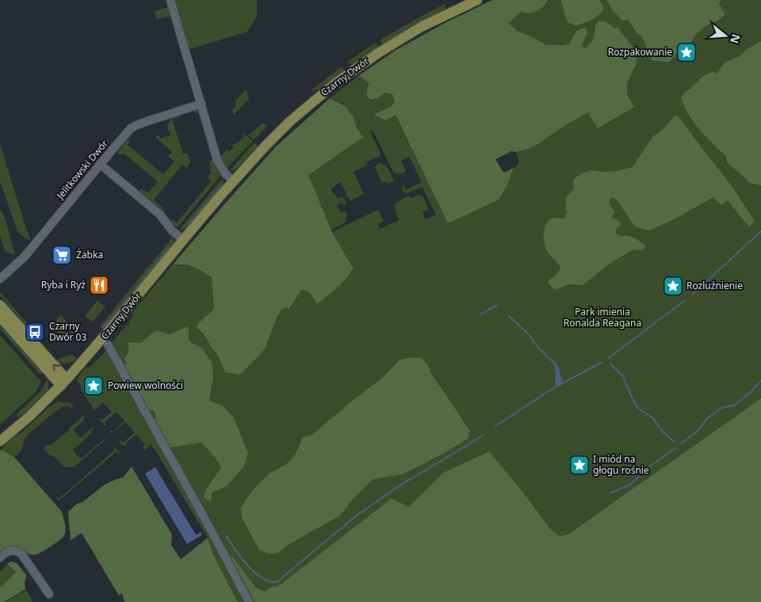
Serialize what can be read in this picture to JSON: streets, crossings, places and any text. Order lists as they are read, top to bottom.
{
  "streets": {
    "main road": ["Czarny Dwór"],
    "street": ["Jelitkowski Dwór"]
  },
  "parks": ["Park imienia Ronalda Reagana"],
  "places": {
    "place": [
      "Rozpakowanie",
      "Rozluźnienie",
      "Powiew wolności",
      "I miód na głogu rośnie"
    ],
    "supermarket": ["Żabka"],
    "restaurant": ["Ryba i Ryż"],
    "bus stop": ["Czarny Dwór 03"]
  },
  "north": "right"
}
